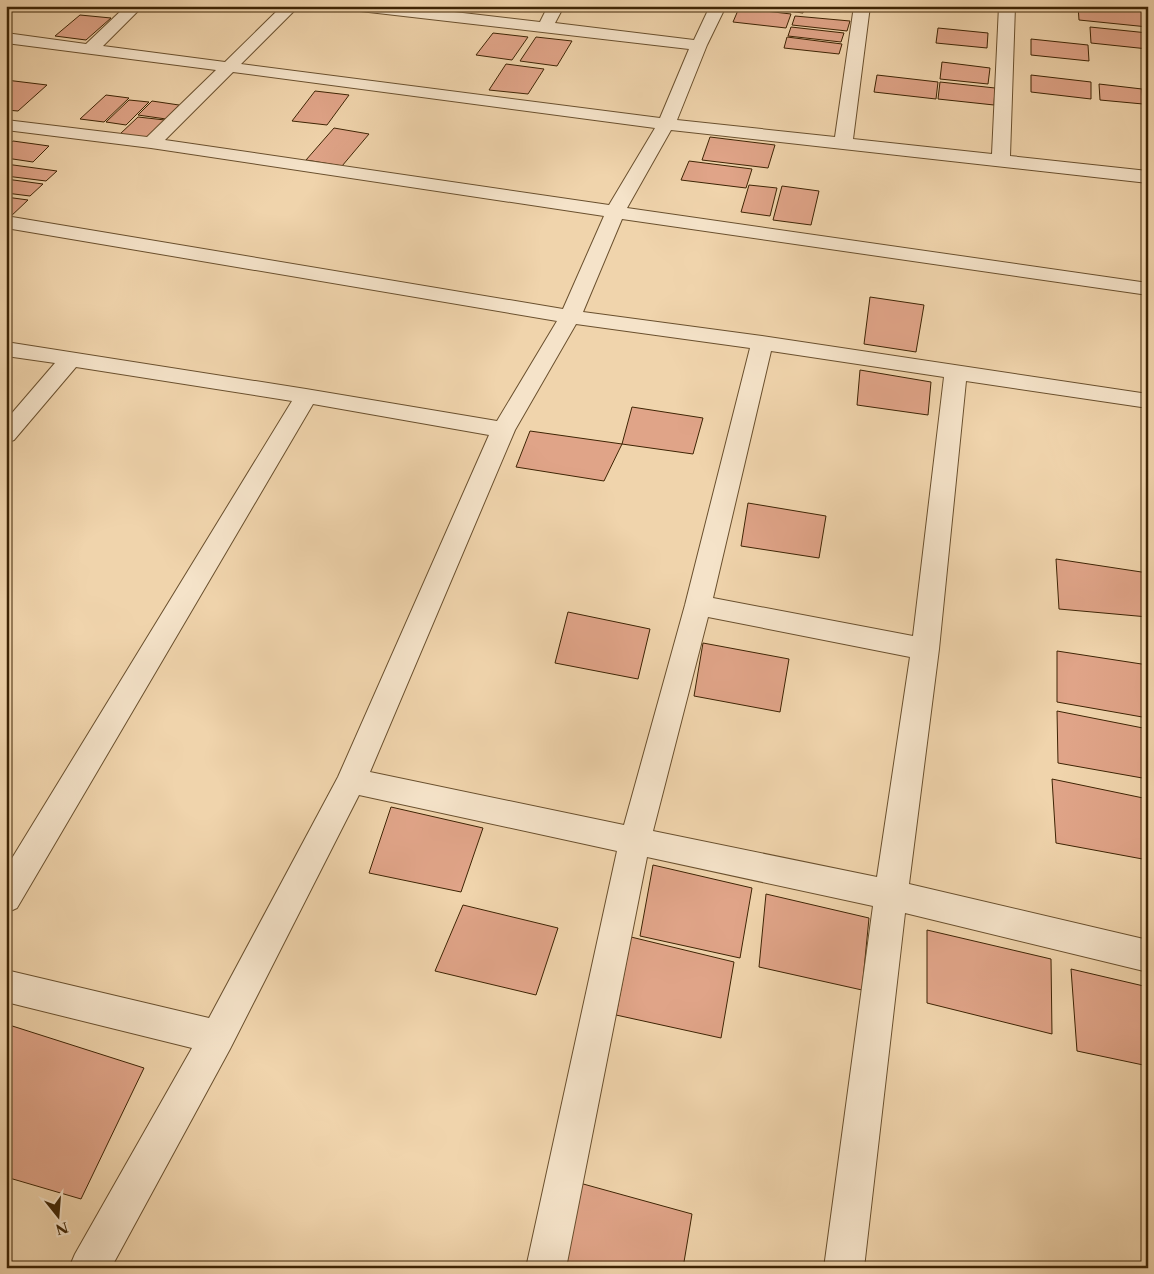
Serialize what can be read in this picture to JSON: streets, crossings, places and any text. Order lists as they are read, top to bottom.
{
  "north": "bottom"
}
